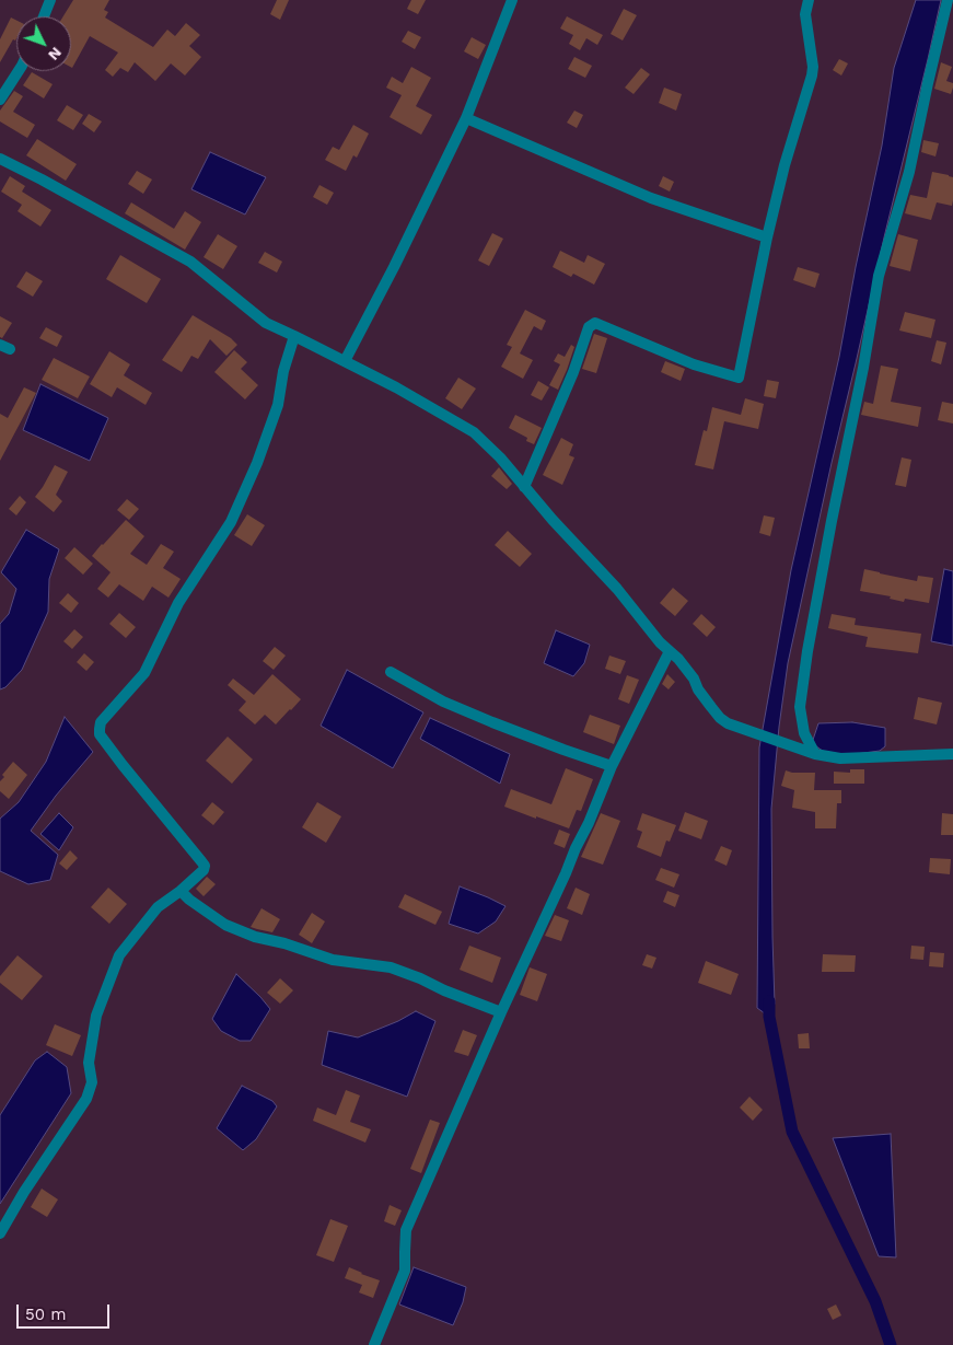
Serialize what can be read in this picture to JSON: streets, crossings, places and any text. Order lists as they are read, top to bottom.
{
  "scale_bar": "50 m",
  "north": "bottom right"
}
